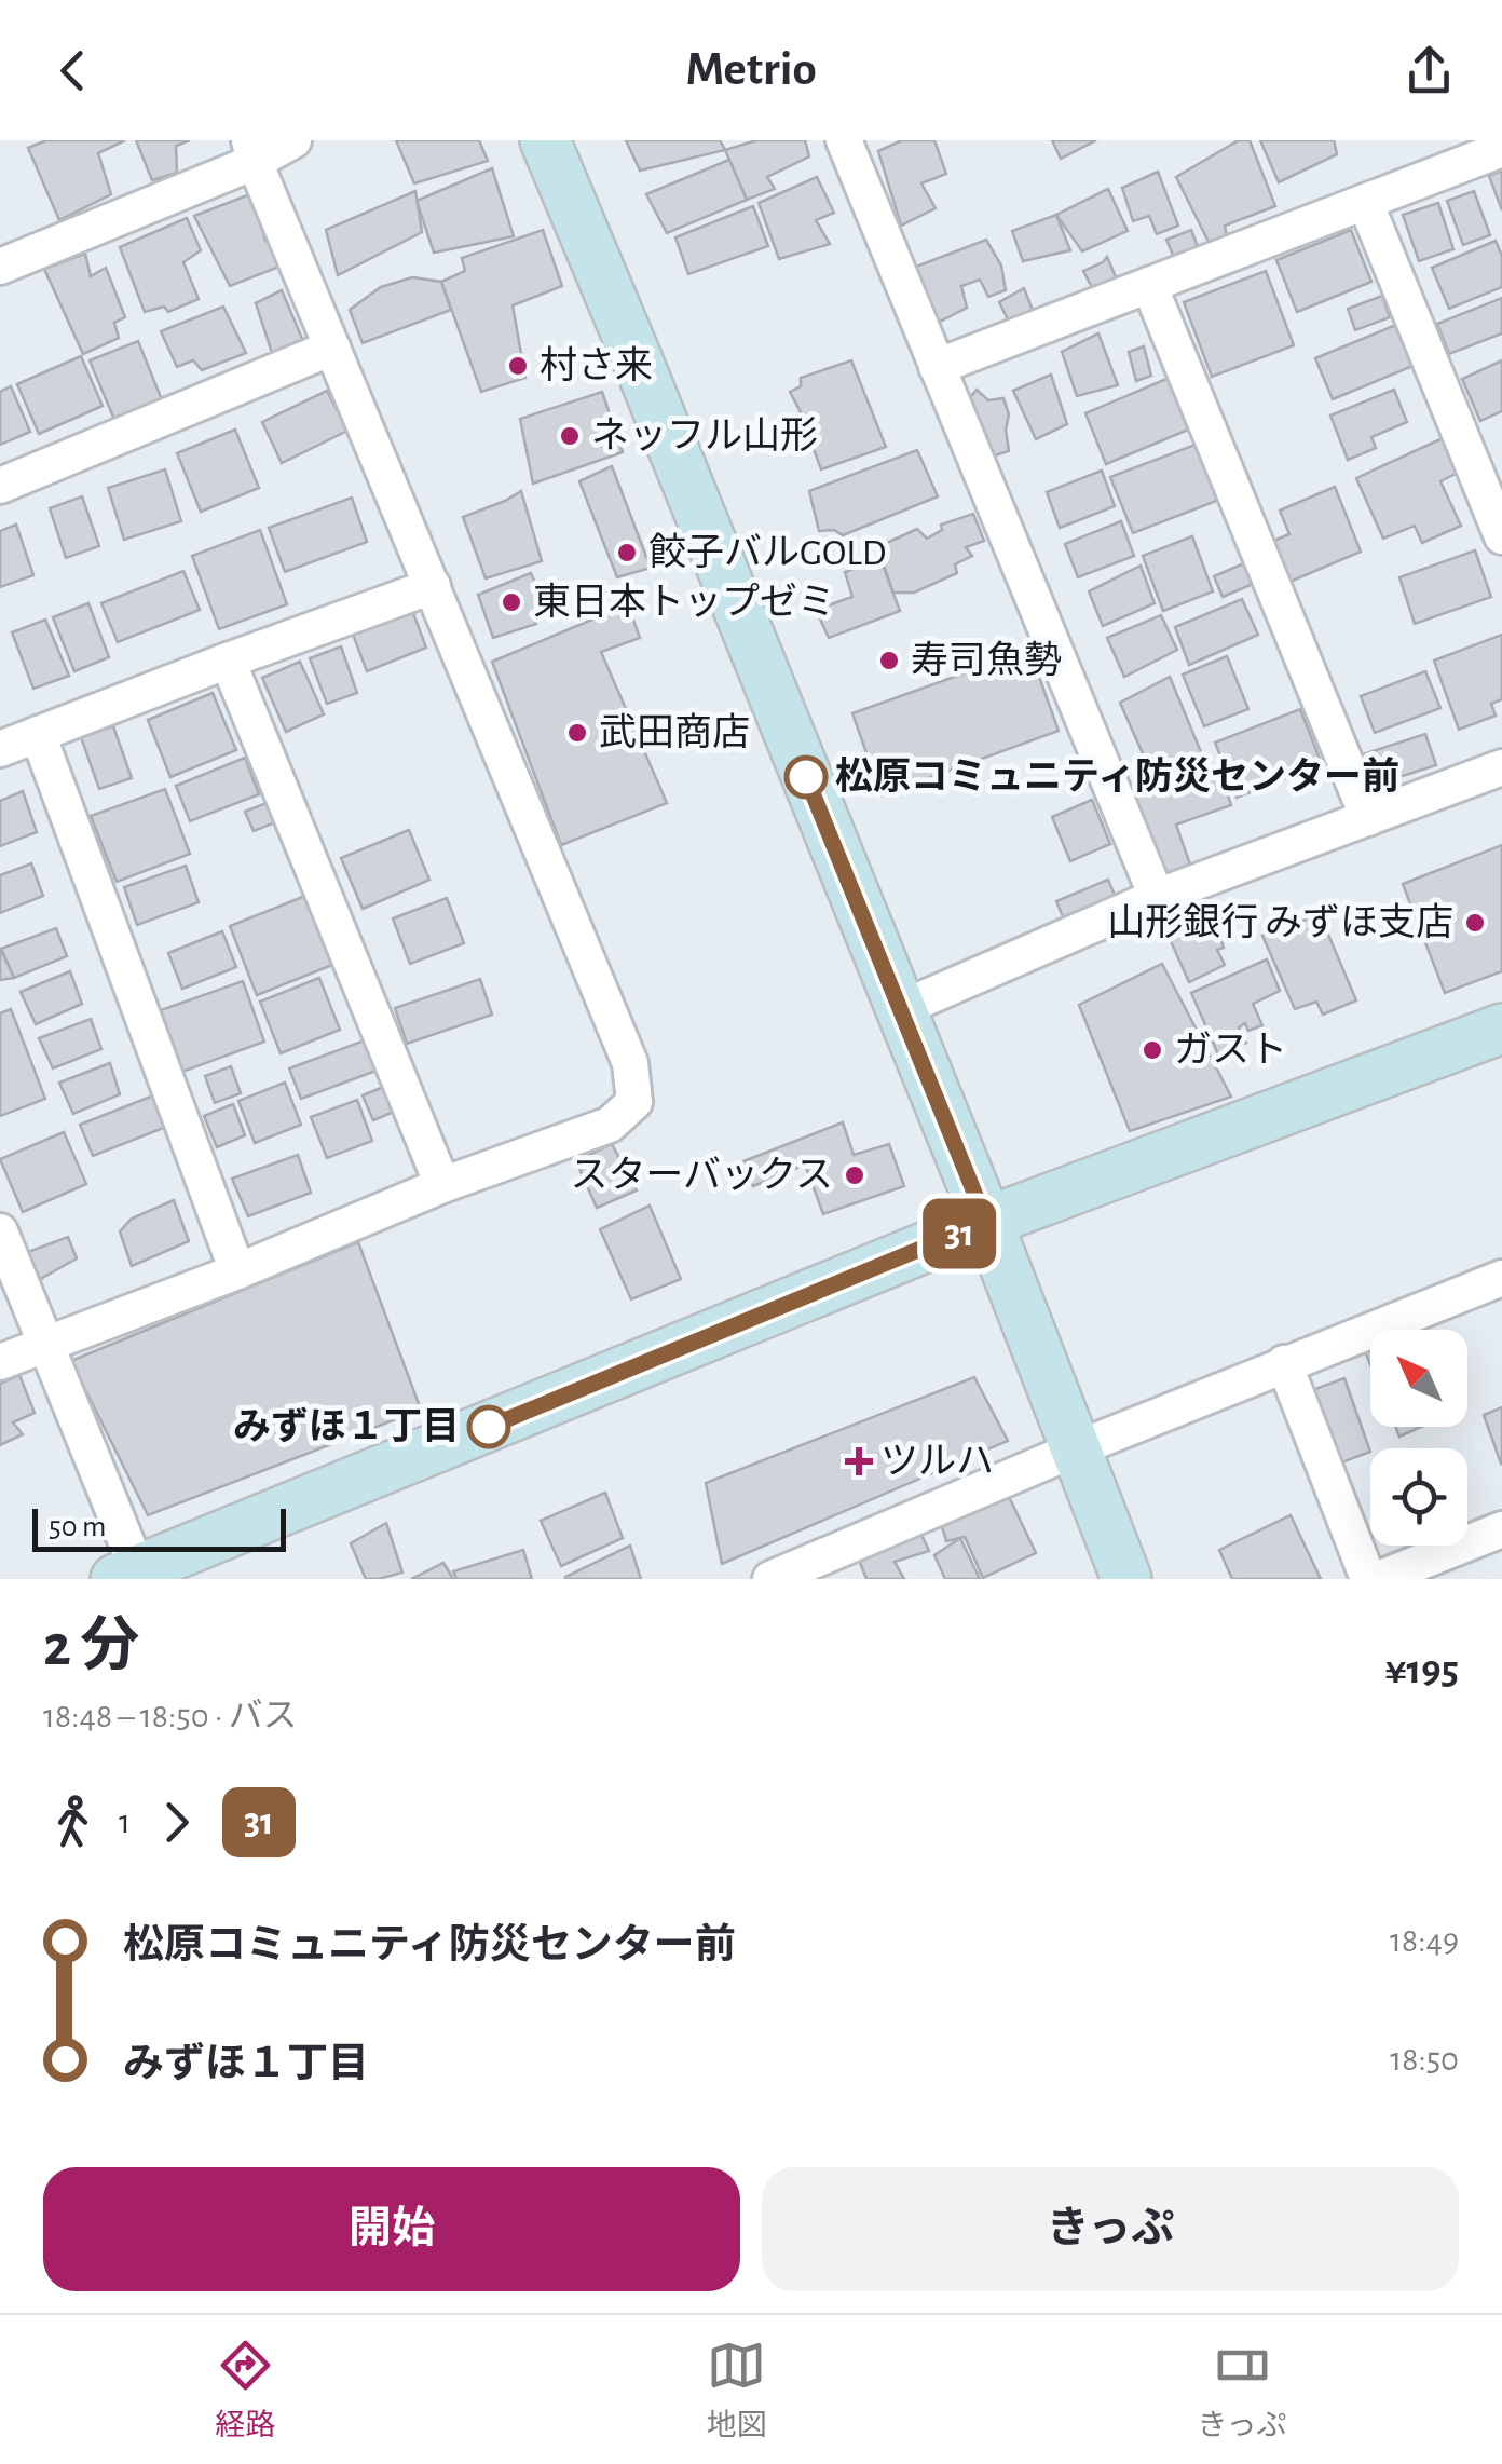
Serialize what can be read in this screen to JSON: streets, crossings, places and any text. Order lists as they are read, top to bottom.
{
  "places": {
    "other": [
      "村さ来",
      "ネッフル山形",
      "餃子バルGOLD",
      "東日本トップゼミ",
      "寿司魚勢",
      "武田商店",
      "松原コミュニティ防災センター前",
      "山形銀行 みずほ支店",
      "ガスト",
      "スターバックス",
      "みずほ１丁目"
    ],
    "health": ["ツルハ"]
  },
  "lines": ["bus line 31"],
  "scale_bar": "50 m",
  "north": "top left",
  "page": {
    "header": "Metrio",
    "on_map": "31",
    "scale": "50 m",
    "heading": ["2 分", "18:48 – 18:50 · バス", "¥195"],
    "legs": ["1", "31"],
    "list": [
      {
        "name": "松原コミュニティ防災センター前",
        "value": "18:49"
      },
      {
        "name": "みずほ１丁目",
        "value": "18:50"
      }
    ],
    "buttons": ["開始", "きっぷ"],
    "tabs": ["経路", "地図", "きっぷ"]
  }
}
